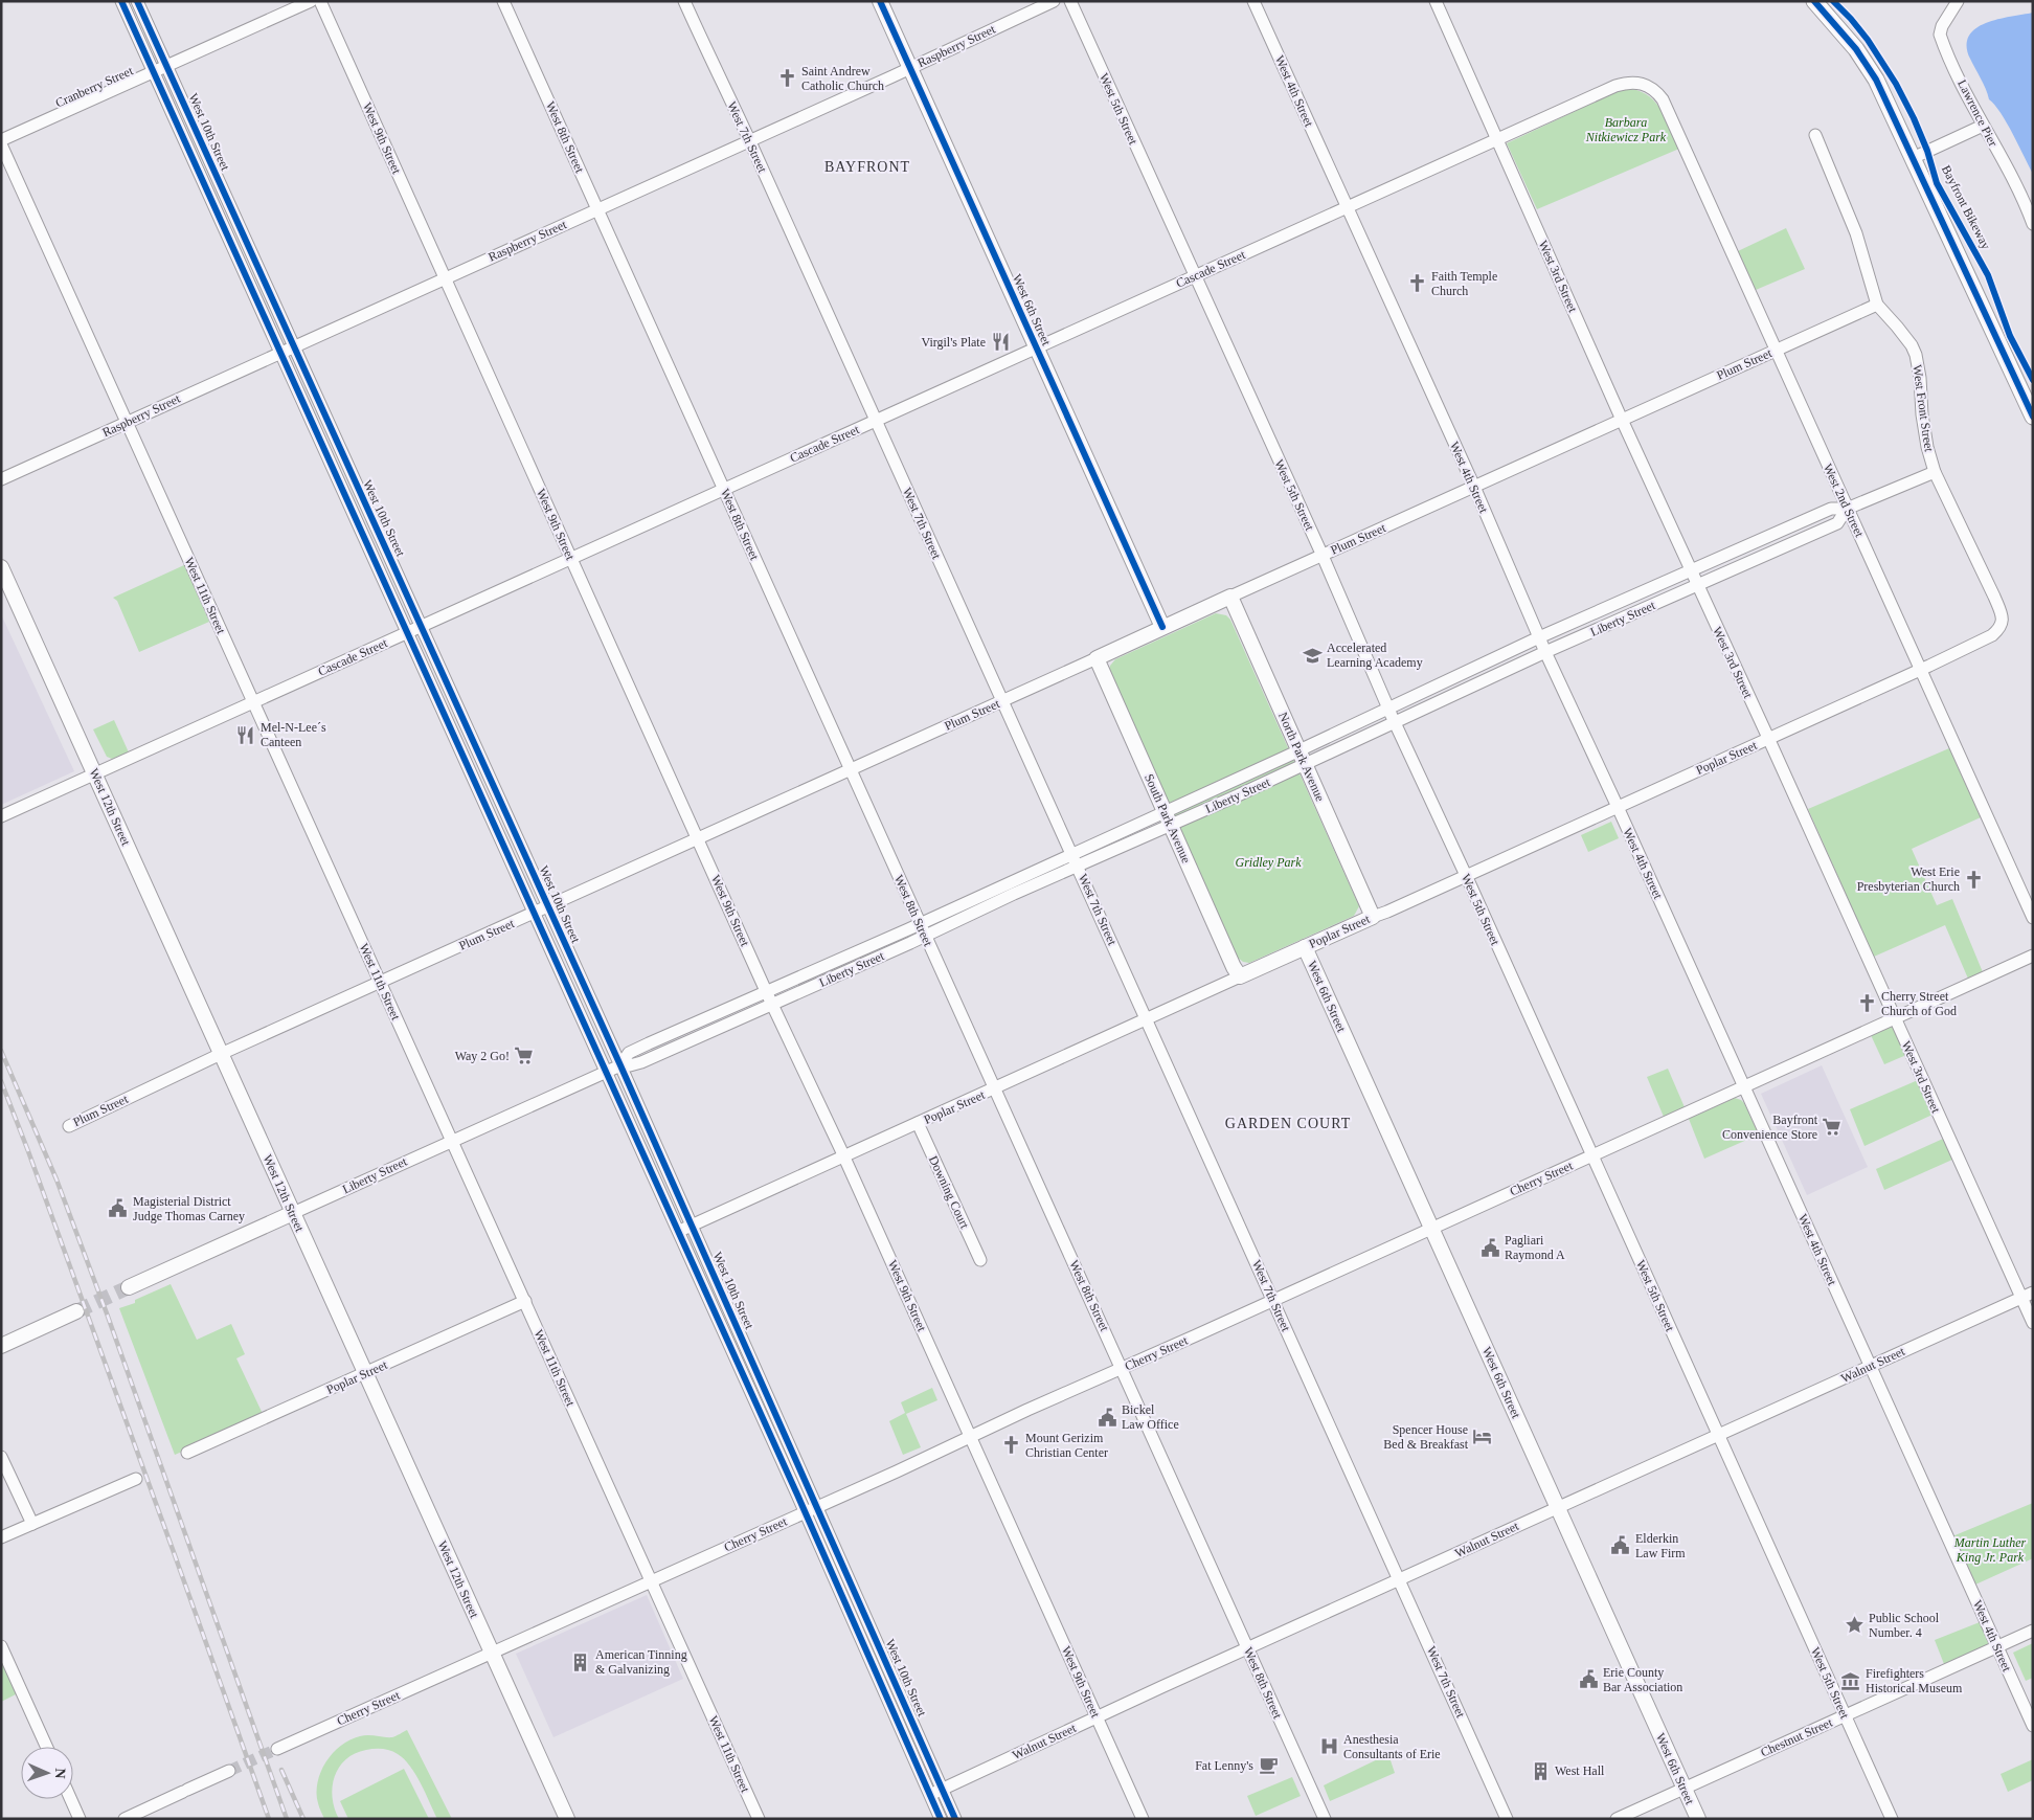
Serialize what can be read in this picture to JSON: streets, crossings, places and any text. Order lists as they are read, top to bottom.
{
  "streets": {
    "main road": [
      "West 6th Street",
      "Plum Street",
      "Liberty Street",
      "North Park Avenue",
      "Poplar Street",
      "West 12th Street",
      "South Park Avenue"
    ],
    "street": [
      "Raspberry Street",
      "Cranberry Street",
      "West 4th Street",
      "West 5th Street",
      "Lawrence Pier",
      "West 10th Street",
      "West 8th Street",
      "West 7th Street",
      "West 9th Street",
      "Cascade Street",
      "West 3rd Street",
      "West Front Street",
      "West 2nd Street",
      "West 11th Street",
      "Cherry Street",
      "Downing Court",
      "Walnut Street",
      "Chestnut Street"
    ],
    "cycle path": ["Bayfront Bikeway"]
  },
  "crossings": [
    ["Raspberry Street", "West 10th Street"],
    ["Raspberry Street", "West 8th Street"],
    ["Raspberry Street", "West 7th Street"],
    ["Raspberry Street", "West 9th Street"],
    ["Raspberry Street", "West 6th Street"],
    ["Raspberry Street", "West 11th Street"],
    ["Cranberry Street", "West 10th Street"],
    ["Cranberry Street", "West 11th Street"],
    ["West 4th Street", "Cascade Street"],
    ["West 4th Street", "Plum Street"],
    ["West 4th Street", "Liberty Street"],
    ["West 4th Street", "Poplar Street"],
    ["West 4th Street", "Cherry Street"],
    ["West 4th Street", "Walnut Street"],
    ["West 4th Street", "Chestnut Street"],
    ["West 5th Street", "Cascade Street"],
    ["West 5th Street", "Plum Street"],
    ["West 5th Street", "Liberty Street"],
    ["West 5th Street", "Poplar Street"],
    ["West 5th Street", "Cherry Street"],
    ["West 5th Street", "Walnut Street"],
    ["West 5th Street", "Chestnut Street"],
    ["West 10th Street", "Cascade Street"],
    ["West 10th Street", "Plum Street"],
    ["West 10th Street", "Liberty Street"],
    ["West 10th Street", "Poplar Street"],
    ["West 10th Street", "Cherry Street"],
    ["West 10th Street", "Walnut Street"],
    ["West 8th Street", "Cascade Street"],
    ["West 8th Street", "Plum Street"],
    ["West 8th Street", "Liberty Street"],
    ["West 8th Street", "Poplar Street"],
    ["West 8th Street", "Cherry Street"],
    ["West 8th Street", "Walnut Street"],
    ["West 7th Street", "Cascade Street"],
    ["West 7th Street", "Plum Street"],
    ["West 7th Street", "Liberty Street"],
    ["West 7th Street", "Poplar Street"],
    ["West 7th Street", "Cherry Street"],
    ["West 7th Street", "Walnut Street"],
    ["West 9th Street", "Cascade Street"],
    ["West 9th Street", "Plum Street"],
    ["West 9th Street", "Liberty Street"],
    ["West 9th Street", "Poplar Street"],
    ["West 9th Street", "Cherry Street"],
    ["West 9th Street", "Walnut Street"],
    ["Cascade Street", "West 3rd Street"],
    ["Cascade Street", "West 6th Street"],
    ["Cascade Street", "West 2nd Street"],
    ["Cascade Street", "West 11th Street"],
    ["Cascade Street", "West 12th Street"],
    ["West 3rd Street", "Plum Street"],
    ["West 3rd Street", "Liberty Street"],
    ["West 3rd Street", "Poplar Street"],
    ["West 3rd Street", "Cherry Street"],
    ["West 3rd Street", "Walnut Street"],
    ["West 6th Street", "Plum Street"],
    ["West 6th Street", "Poplar Street"],
    ["West 6th Street", "Cherry Street"],
    ["West 6th Street", "Walnut Street"],
    ["West 6th Street", "Chestnut Street"],
    ["Plum Street", "West Front Street"],
    ["Plum Street", "West 2nd Street"],
    ["Plum Street", "West 11th Street"],
    ["Plum Street", "North Park Avenue"],
    ["Plum Street", "West 12th Street"],
    ["Plum Street", "South Park Avenue"],
    ["West Front Street", "Liberty Street"],
    ["West Front Street", "Poplar Street"],
    ["West 2nd Street", "Liberty Street"],
    ["West 2nd Street", "Poplar Street"],
    ["West 11th Street", "Liberty Street"],
    ["West 11th Street", "Poplar Street"],
    ["West 11th Street", "Cherry Street"],
    ["Liberty Street", "North Park Avenue"],
    ["Liberty Street", "West 12th Street"],
    ["Liberty Street", "South Park Avenue"],
    ["North Park Avenue", "Poplar Street"],
    ["Poplar Street", "West 12th Street"],
    ["Poplar Street", "South Park Avenue"],
    ["Poplar Street", "Downing Court"],
    ["West 12th Street", "Cherry Street"]
  ],
  "districts": ["BAYFRONT", "GARDEN COURT"],
  "parks": ["Barbara Nitkiewicz Park", "Gridley Park", "Martin Luther King Jr. Park"],
  "places": {
    "church": [
      "Saint Andrew Catholic Church",
      "Faith Temple Church",
      "West Erie Presbyterian Church",
      "Cherry Street Church of God",
      "Mount Gerizim Christian Center"
    ],
    "restaurant": ["Virgil's Plate", "Mel-N-Lee´s Canteen"],
    "school or university": ["Accelerated Learning Academy"],
    "supermarket": ["Way 2 Go!", "Bayfront Convenience Store"],
    "public building": [
      "Magisterial District Judge Thomas Carney",
      "Pagliari Raymond A",
      "Bickel Law Office",
      "Elderkin Law Firm",
      "Erie County Bar Association"
    ],
    "hotel": ["Spencer House Bed & Breakfast"],
    "place": ["Public School Number. 4"],
    "building": ["American Tinning & Galvanizing", "West Hall"],
    "museum": ["Firefighters Historical Museum"],
    "hospital": ["Anesthesia Consultants of Erie"],
    "cafe": ["Fat Lenny's"]
  },
  "north": "right"
}
